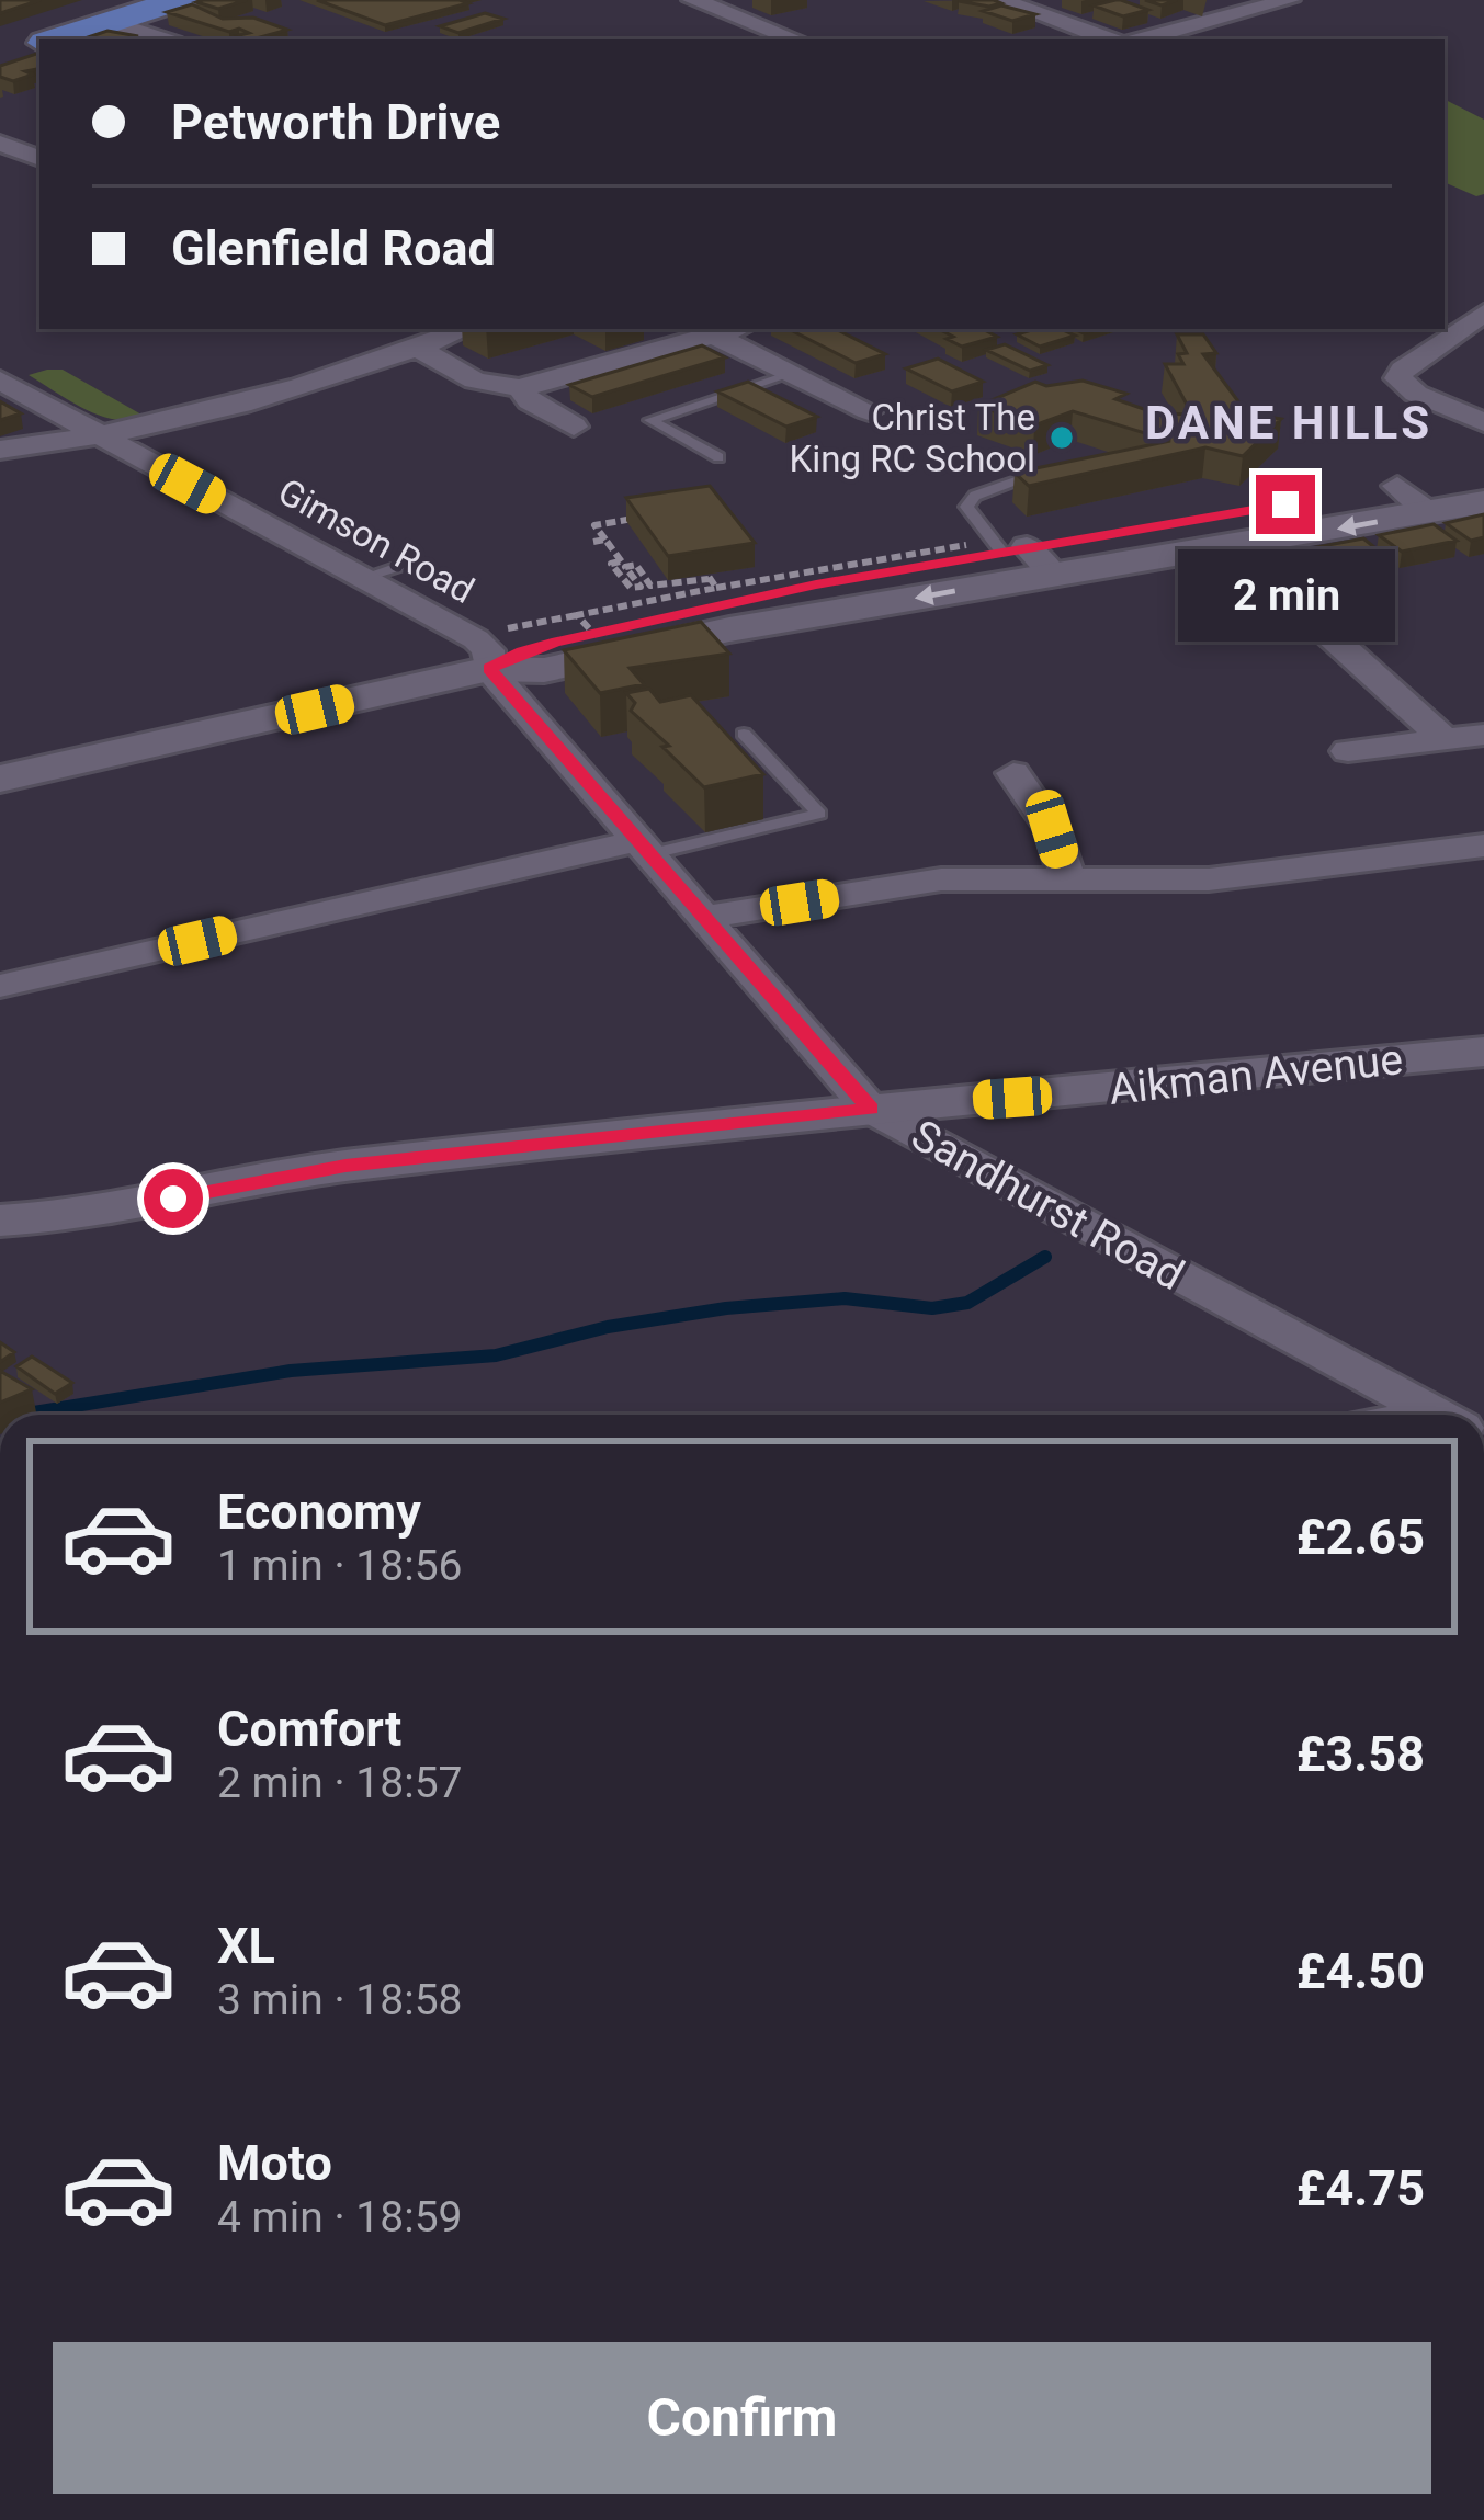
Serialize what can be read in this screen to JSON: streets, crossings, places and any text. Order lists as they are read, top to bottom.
{
  "streets": {
    "street": ["Gimson Road", "Aikman Avenue", "Sandhurst Road"]
  },
  "crossings": [
    ["Gimson Road", "Sandhurst Road"],
    ["Aikman Avenue", "Sandhurst Road"]
  ],
  "districts": ["DANE HILLS"],
  "places": ["Christ The King RC School"],
  "page": {
    "banner": ["Petworth Drive", "Glenfield Road"],
    "bubble": "2 min",
    "list": [
      {
        "name": "Economy",
        "note": "1 min · 18:56",
        "value": "£2.65"
      },
      {
        "name": "Comfort",
        "note": "2 min · 18:57",
        "value": "£3.58"
      },
      {
        "name": "XL",
        "note": "3 min · 18:58",
        "value": "£4.50"
      },
      {
        "name": "Moto",
        "note": "4 min · 18:59",
        "value": "£4.75"
      }
    ],
    "buttons": "Confirm"
  }
}
